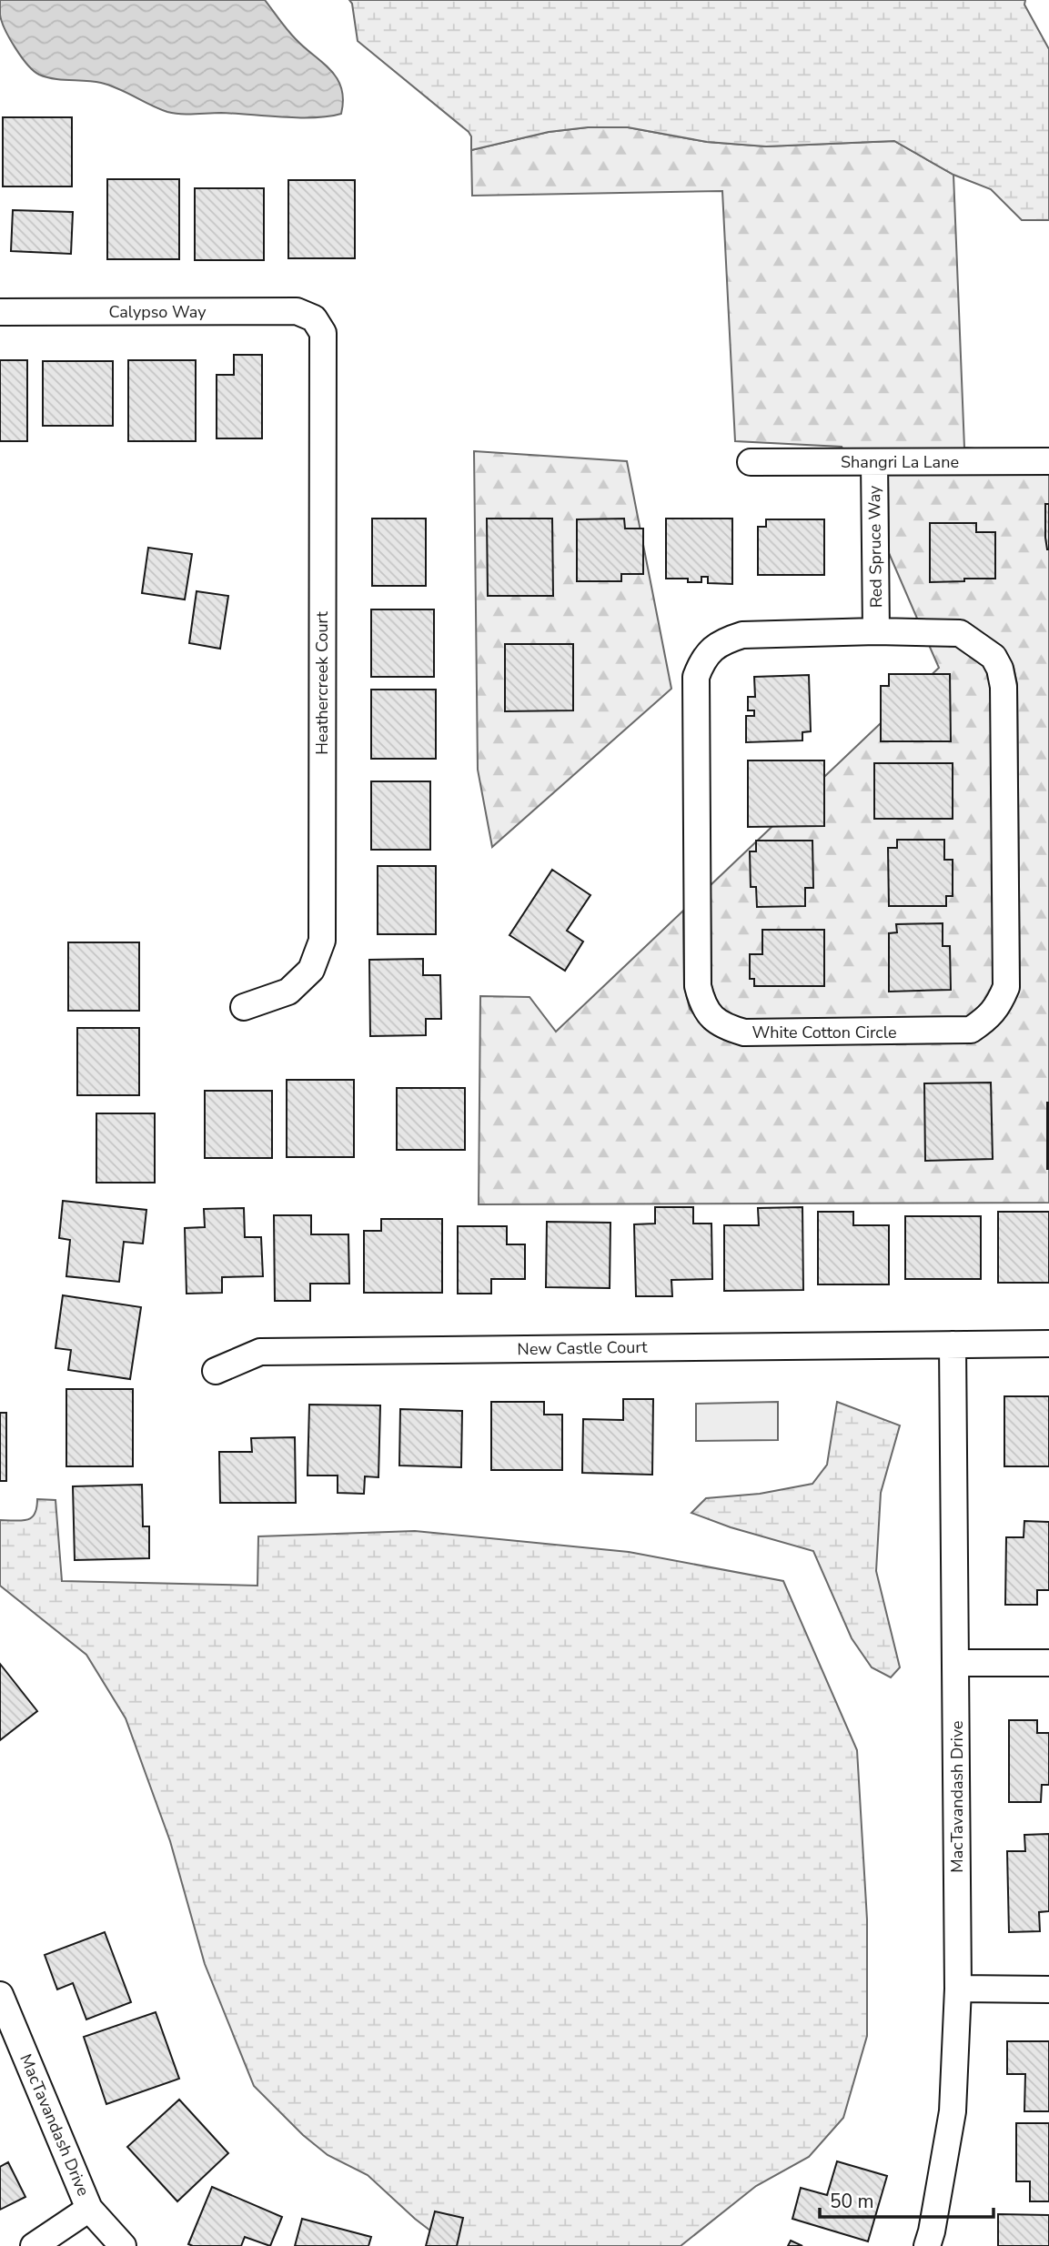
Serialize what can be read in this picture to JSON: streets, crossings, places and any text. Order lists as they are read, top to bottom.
{
  "streets": {
    "street": [
      "Calypso Way",
      "Shangri La Lane",
      "Red Spruce Way",
      "Heathercreek Court",
      "White Cotton Circle",
      "New Castle Court",
      "MacTavandash Drive"
    ]
  },
  "crossings": [
    ["Calypso Way", "Heathercreek Court"],
    ["Shangri La Lane", "Red Spruce Way"],
    ["Red Spruce Way", "White Cotton Circle"],
    ["New Castle Court", "MacTavandash Drive"]
  ],
  "scale_bar": "50 m"
}
